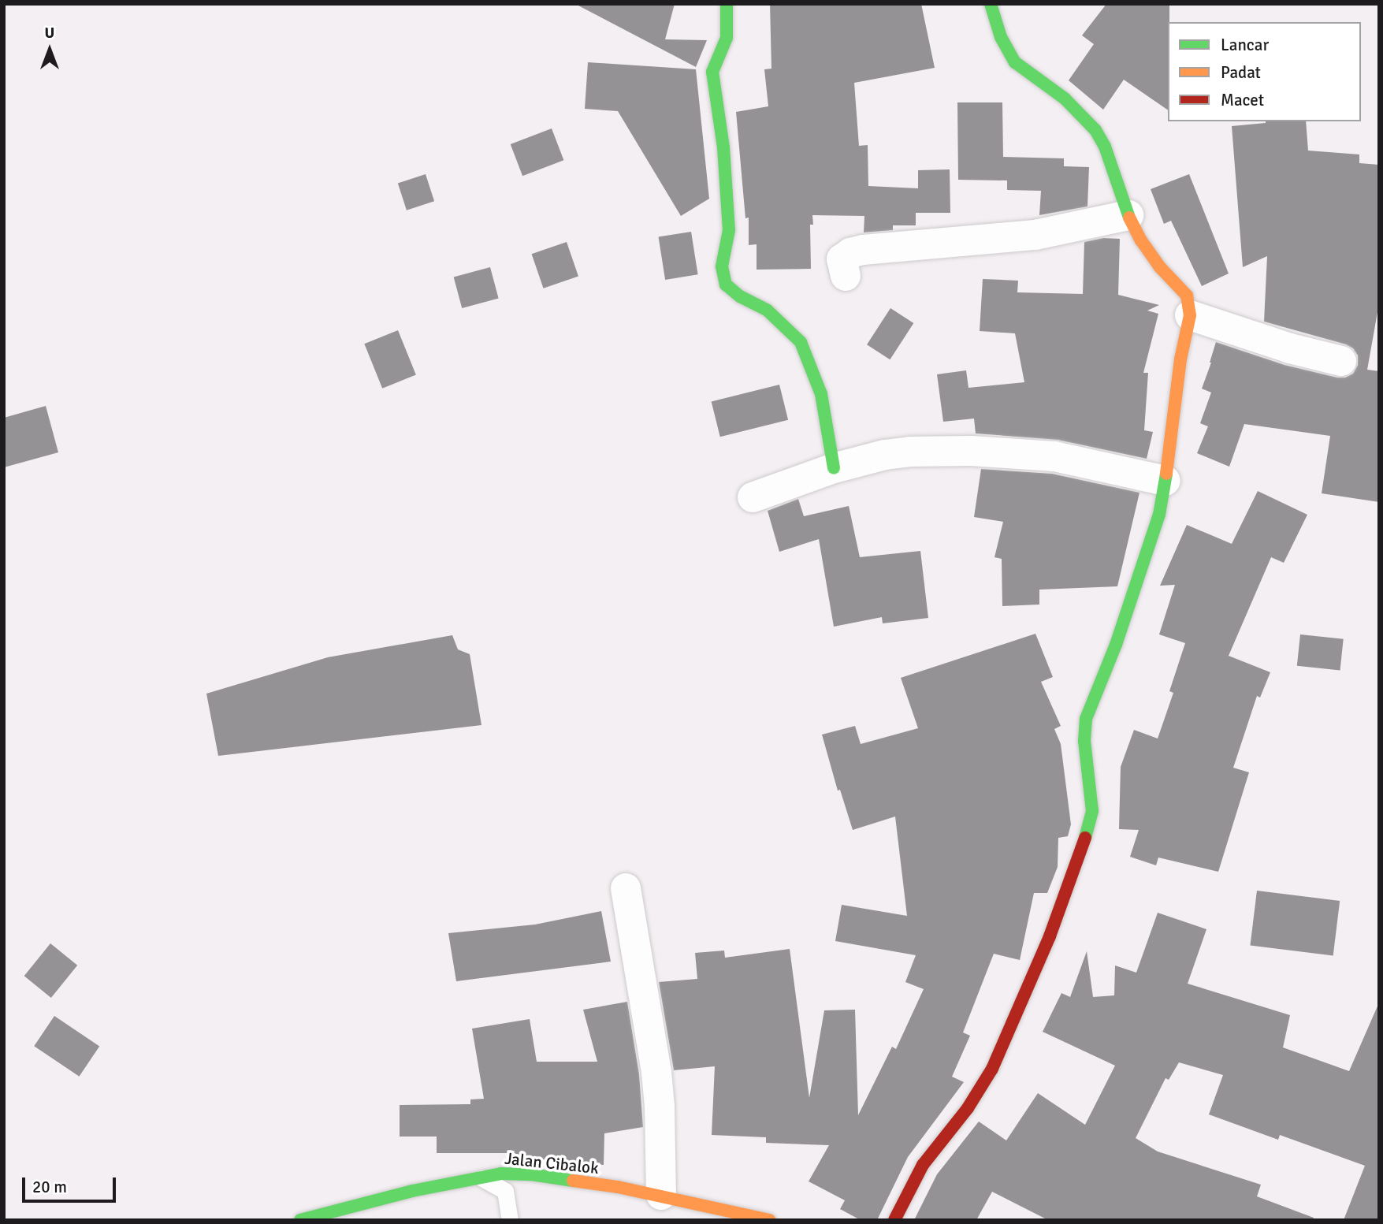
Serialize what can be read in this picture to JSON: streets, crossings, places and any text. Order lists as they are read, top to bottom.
{
  "streets": {
    "street": ["Jalan Cibalok"]
  },
  "legend": ["Lancar", "Padat", "Macet"],
  "scale_bar": "20 m",
  "north": "top"
}
